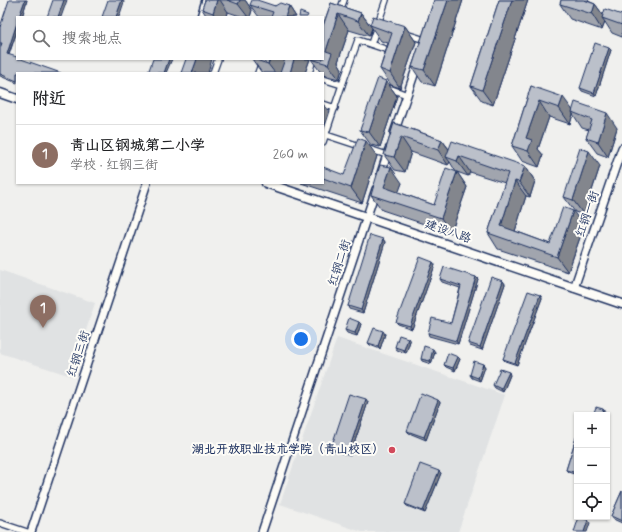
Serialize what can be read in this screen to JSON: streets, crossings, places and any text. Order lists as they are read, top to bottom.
{
  "streets": {
    "main road": ["建设八路"],
    "street": ["红钢一街", "红钢二街", "红钢三街"]
  },
  "crossings": [
    ["红钢一街", "建设八路"],
    ["建设八路", "红钢二街"]
  ],
  "places": ["湖北开放职业技术学院（青山校区）"],
  "page": {
    "search": "搜索地点",
    "heading": "附近",
    "list": [
      {
        "mark": "1",
        "name": "青山区钢城第二小学",
        "note": "学校 · 红钢三街",
        "value": "260 m"
      }
    ],
    "pins": "1",
    "map_buttons": ["+", "−"]
  }
}
